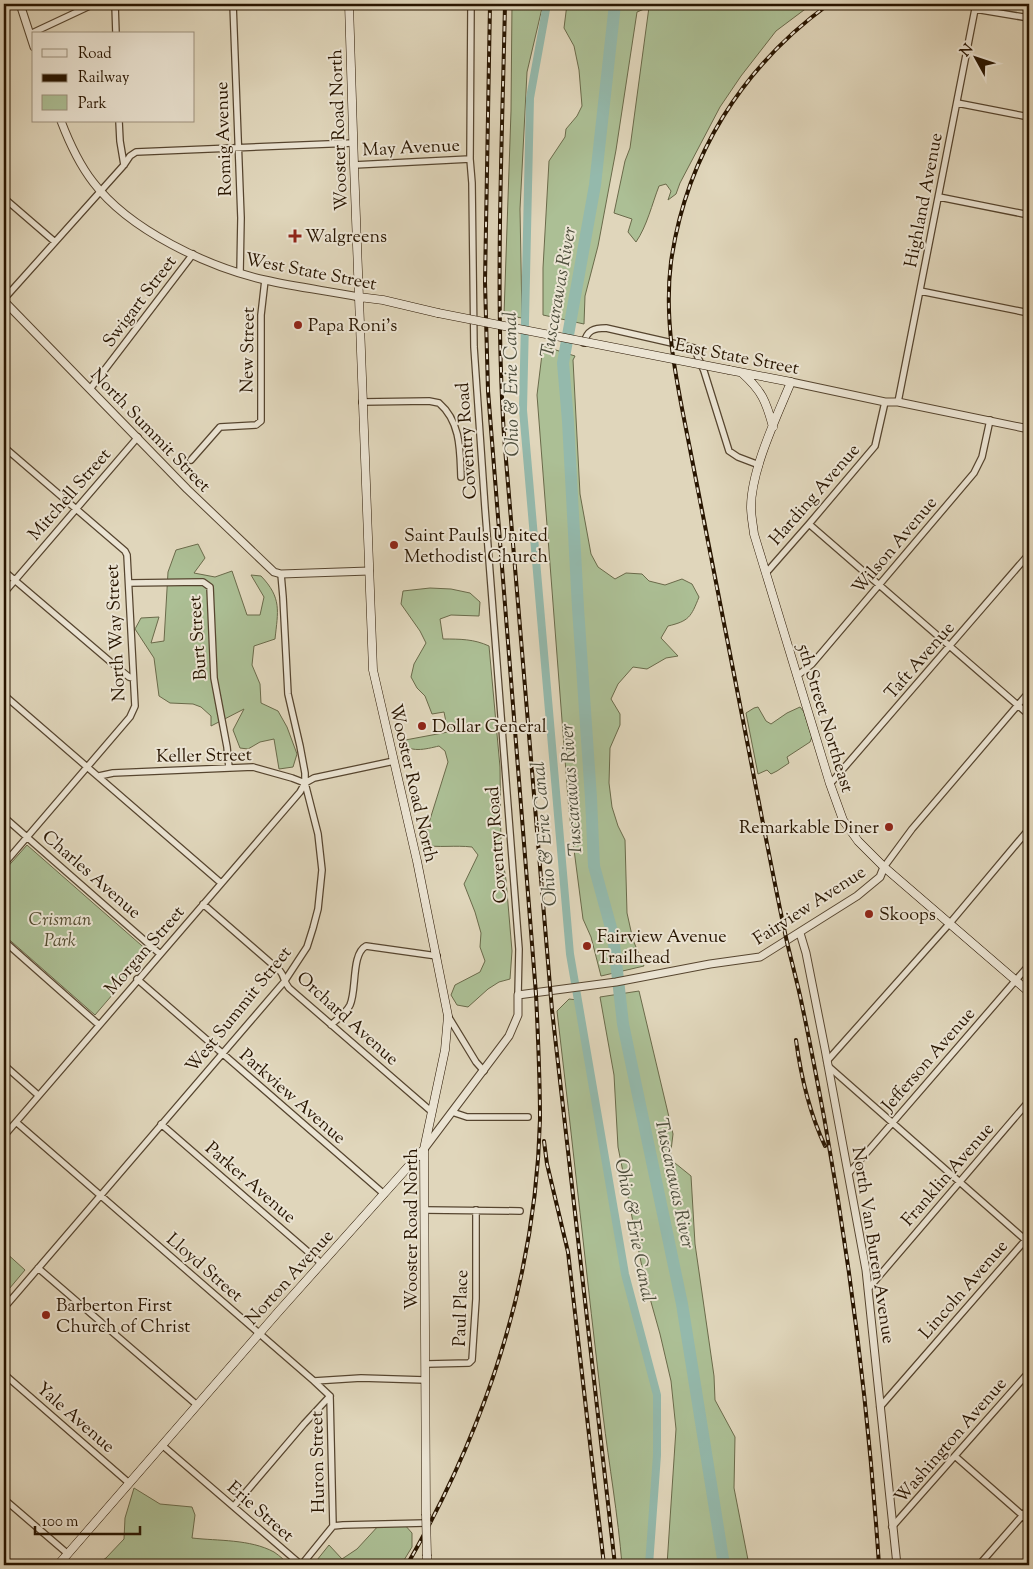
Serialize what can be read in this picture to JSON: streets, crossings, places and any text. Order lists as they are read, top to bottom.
{
  "streets": {
    "main road": [
      "Wooster Road North",
      "West State Street",
      "East State Street",
      "5th Street Northeast",
      "Norton Avenue"
    ],
    "street": [
      "Romig Avenue",
      "May Avenue",
      "Highland Avenue",
      "Swigart Street",
      "New Street",
      "North Summit Street",
      "Coventry Road",
      "Mitchell Street",
      "Harding Avenue",
      "Wilson Avenue",
      "North Way Street",
      "Burt Street",
      "Taft Avenue",
      "Keller Street",
      "Charles Avenue",
      "Fairview Avenue",
      "Morgan Street",
      "West Summit Street",
      "Orchard Avenue",
      "Jefferson Avenue",
      "Parkview Avenue",
      "Franklin Avenue",
      "Parker Avenue",
      "North Van Buren Avenue",
      "Lloyd Street",
      "Lincoln Avenue",
      "Paul Place",
      "Yale Avenue",
      "Washington Avenue",
      "Huron Street",
      "Erie Street"
    ]
  },
  "crossings": [
    ["Wooster Road North", "May Avenue"],
    ["Wooster Road North", "West State Street"],
    ["Wooster Road North", "Orchard Avenue"],
    ["Wooster Road North", "Norton Avenue"],
    ["Wooster Road North", "Paul Place"],
    ["Romig Avenue", "West State Street"],
    ["May Avenue", "Coventry Road"],
    ["Highland Avenue", "East State Street"],
    ["West State Street", "Swigart Street"],
    ["West State Street", "New Street"],
    ["West State Street", "East State Street"],
    ["Swigart Street", "North Summit Street"],
    ["East State Street", "Harding Avenue"],
    ["East State Street", "Wilson Avenue"],
    ["East State Street", "5th Street Northeast"],
    ["North Summit Street", "Mitchell Street"],
    ["North Summit Street", "West Summit Street"],
    ["Coventry Road", "Fairview Avenue"],
    ["Coventry Road", "Norton Avenue"],
    ["Mitchell Street", "North Way Street"],
    ["Harding Avenue", "5th Street Northeast"],
    ["Wilson Avenue", "5th Street Northeast"],
    ["North Way Street", "Burt Street"],
    ["North Way Street", "Charles Avenue"],
    ["Burt Street", "Keller Street"],
    ["Taft Avenue", "5th Street Northeast"],
    ["5th Street Northeast", "Fairview Avenue"],
    ["5th Street Northeast", "Jefferson Avenue"],
    ["Keller Street", "Morgan Street"],
    ["Keller Street", "West Summit Street"],
    ["Charles Avenue", "Morgan Street"],
    ["Fairview Avenue", "North Van Buren Avenue"],
    ["Fairview Avenue", "Norton Avenue"],
    ["Morgan Street", "West Summit Street"],
    ["Morgan Street", "Orchard Avenue"],
    ["Morgan Street", "Parkview Avenue"],
    ["Morgan Street", "Lloyd Street"],
    ["West Summit Street", "Orchard Avenue"],
    ["West Summit Street", "Parkview Avenue"],
    ["West Summit Street", "Parker Avenue"],
    ["West Summit Street", "Lloyd Street"],
    ["Jefferson Avenue", "North Van Buren Avenue"],
    ["Parkview Avenue", "Norton Avenue"],
    ["Franklin Avenue", "North Van Buren Avenue"],
    ["Parker Avenue", "Norton Avenue"],
    ["North Van Buren Avenue", "Lincoln Avenue"],
    ["North Van Buren Avenue", "Washington Avenue"],
    ["Lloyd Street", "Norton Avenue"],
    ["Lloyd Street", "Huron Street"],
    ["Norton Avenue", "Yale Avenue"],
    ["Norton Avenue", "Erie Street"],
    ["Huron Street", "Erie Street"]
  ],
  "water": ["Tuscarawas River", "Ohio & Erie Canal"],
  "parks": ["Crisman Park"],
  "places": {
    "health": ["Walgreens"],
    "other": [
      "Papa Roni's",
      "Saint Pauls United Methodist Church",
      "Dollar General",
      "Remarkable Diner",
      "Skoops",
      "Fairview Avenue Trailhead",
      "Barberton First Church of Christ"
    ]
  },
  "legend": ["Road", "Railway", "Park"],
  "scale_bar": "100 m",
  "north": "top left"
}
